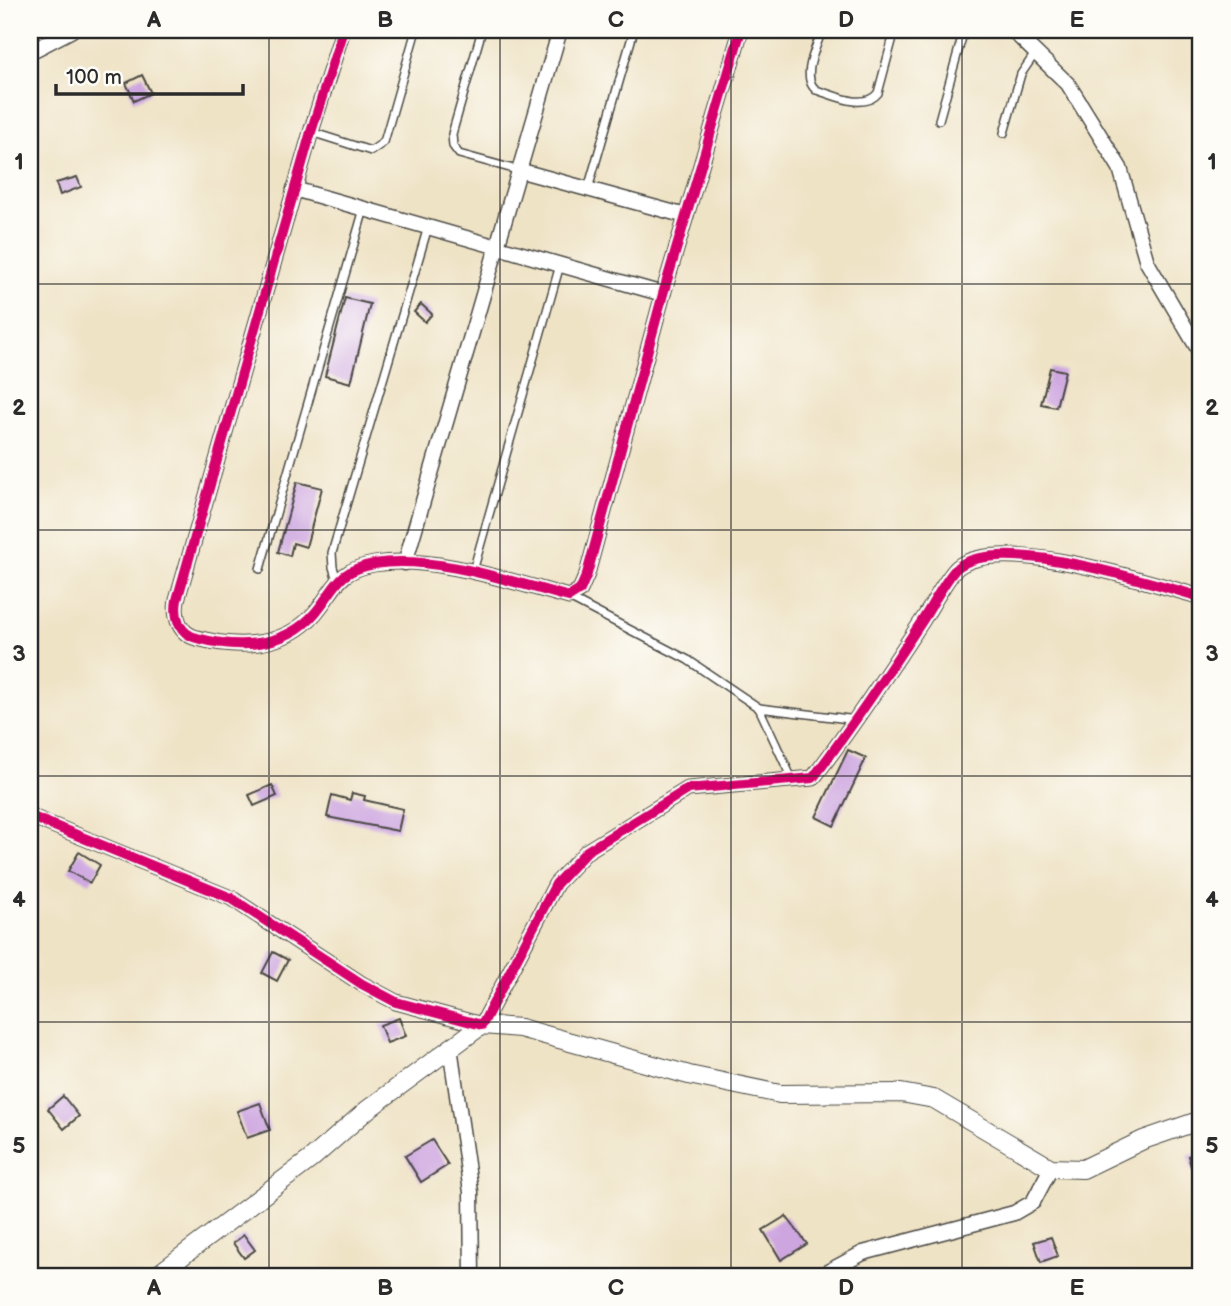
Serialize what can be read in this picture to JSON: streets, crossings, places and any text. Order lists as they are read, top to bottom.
{
  "scale_bar": "100 m",
  "grid": {
    "columns": [
      "A",
      "B",
      "C",
      "D",
      "E"
    ],
    "rows": [
      "1",
      "2",
      "3",
      "4",
      "5"
    ]
  }
}
